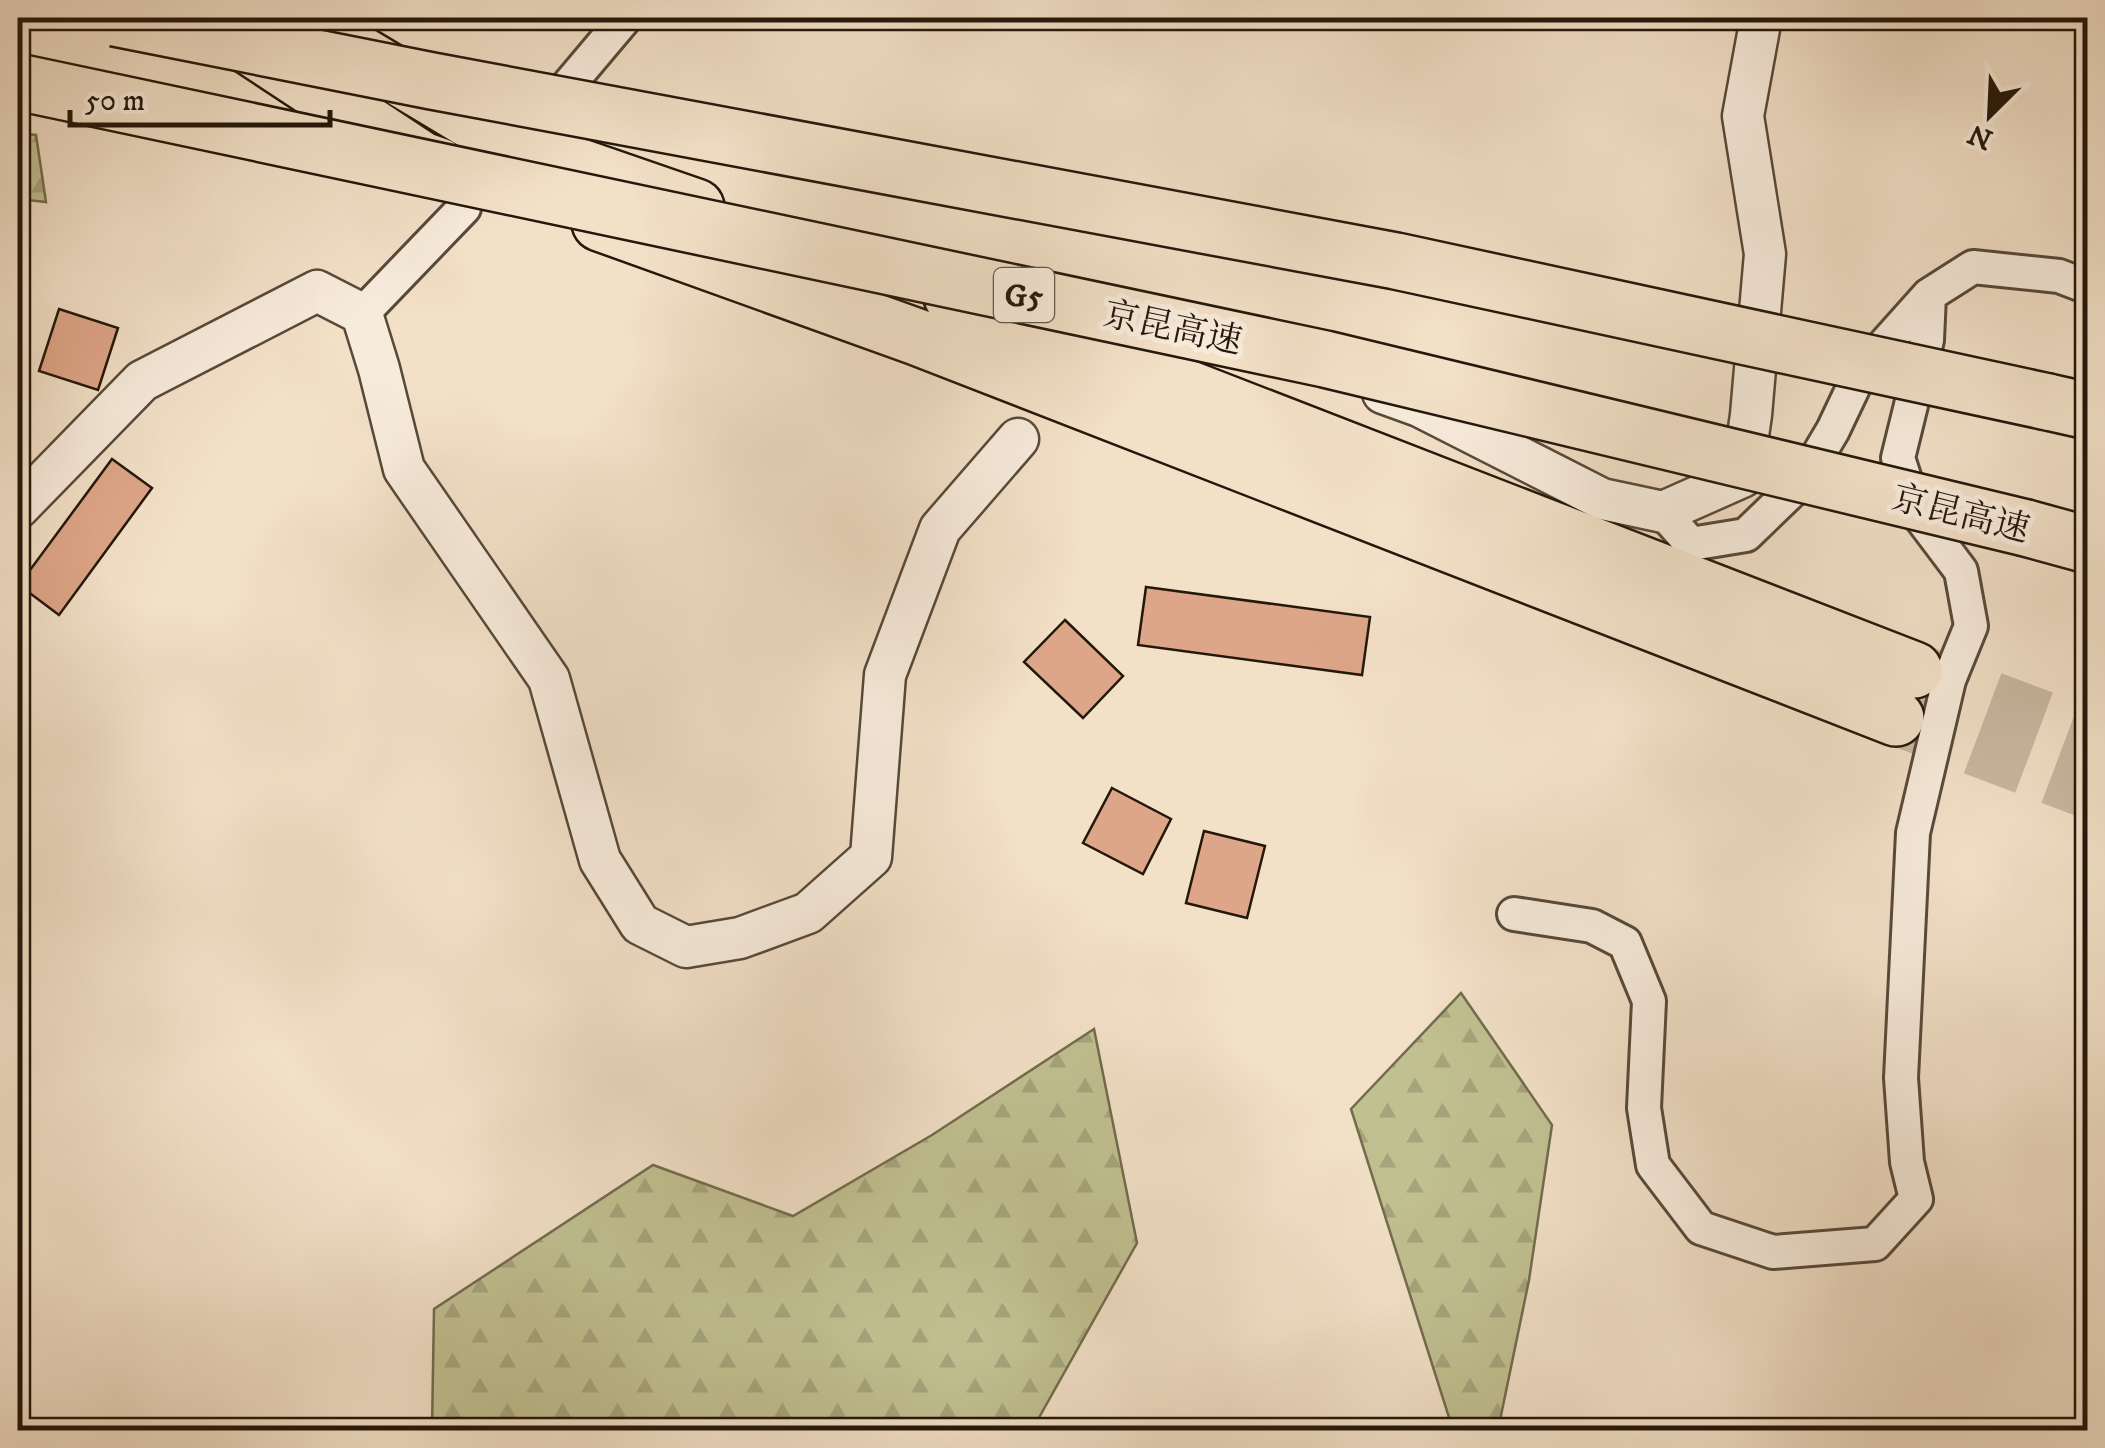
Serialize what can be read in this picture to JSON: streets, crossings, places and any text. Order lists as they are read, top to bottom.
{
  "streets": {
    "highway": ["G5", "京昆高速"]
  },
  "scale_bar": "50 m",
  "north": "bottom left"
}
